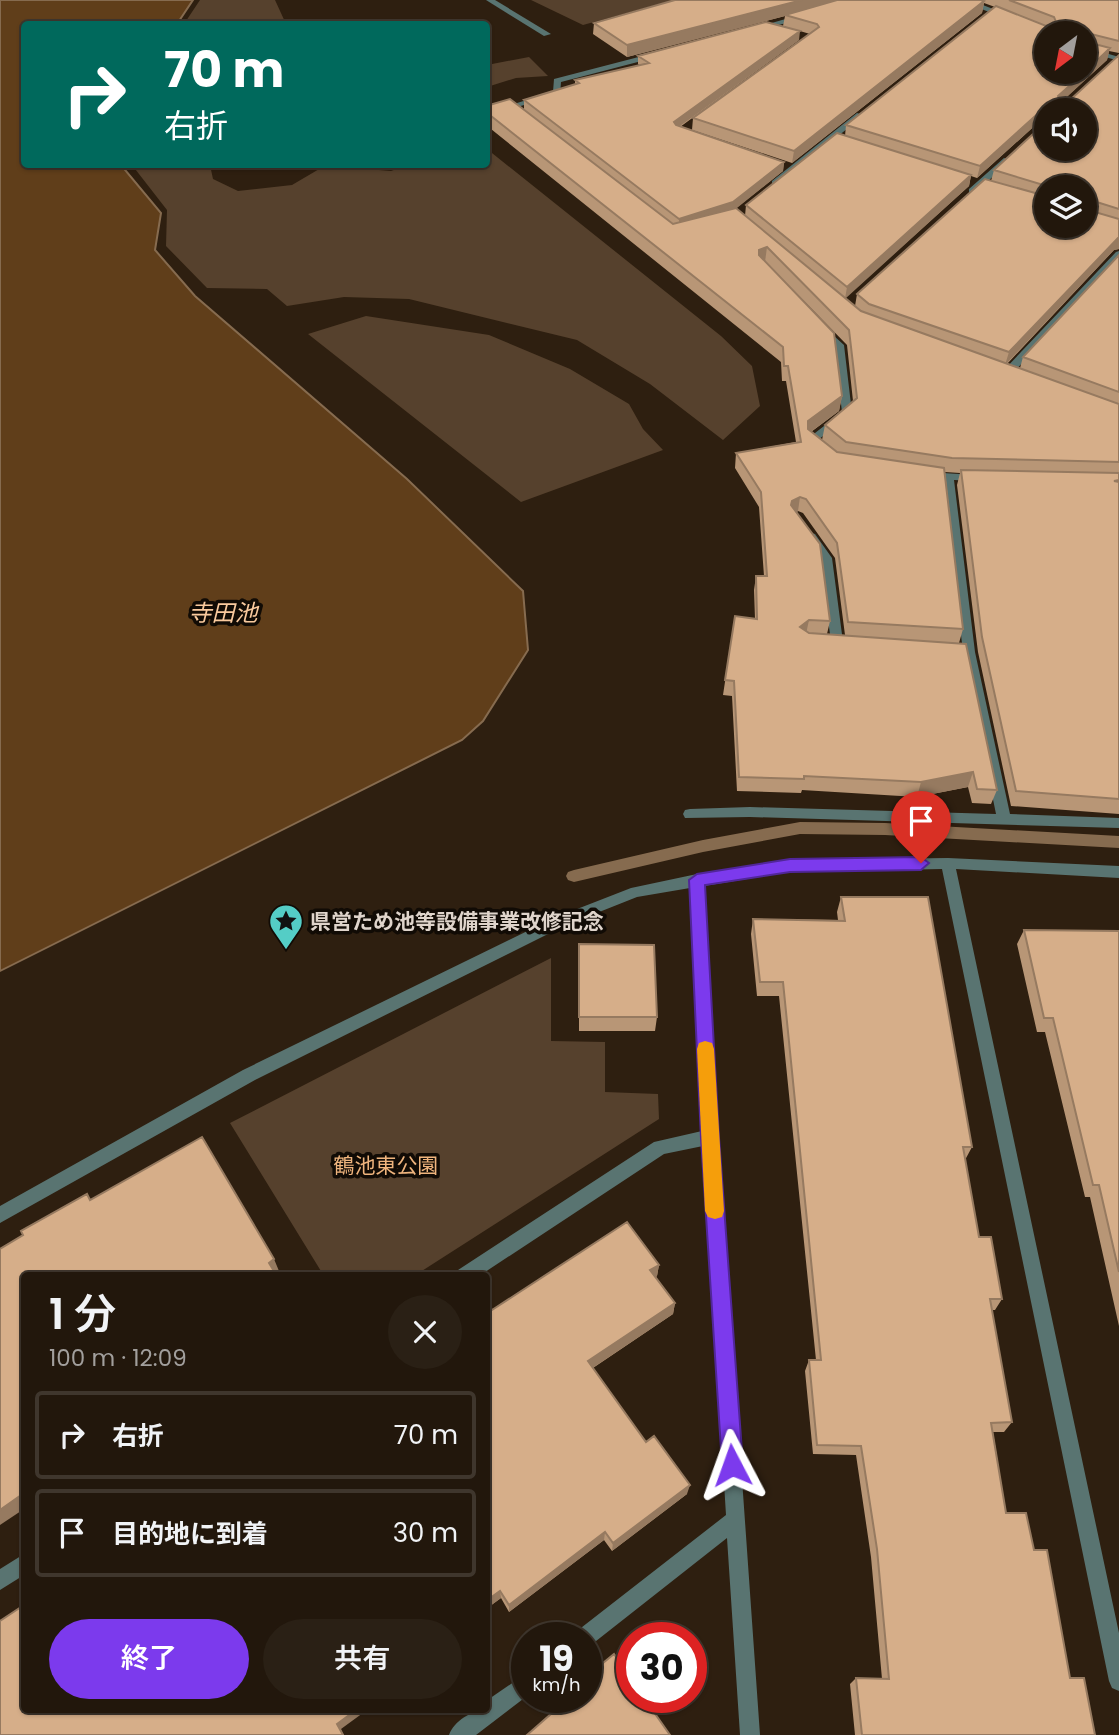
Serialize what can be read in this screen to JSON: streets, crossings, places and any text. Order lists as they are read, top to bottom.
{
  "water": ["寺田池"],
  "parks": ["鶴池東公園"],
  "places": {
    "place": ["県営ため池等設備事業改修記念"]
  },
  "north": "bottom left",
  "page": {
    "turn": ["70 m", "右折"],
    "heading": ["1 分", "100 m · 12:09"],
    "list": [
      {
        "name": "右折",
        "value": "70 m"
      },
      {
        "name": "目的地に到着",
        "value": "30 m"
      }
    ],
    "buttons": ["終了", "共有"],
    "speed": "19 km/h",
    "limit": "30"
  }
}
